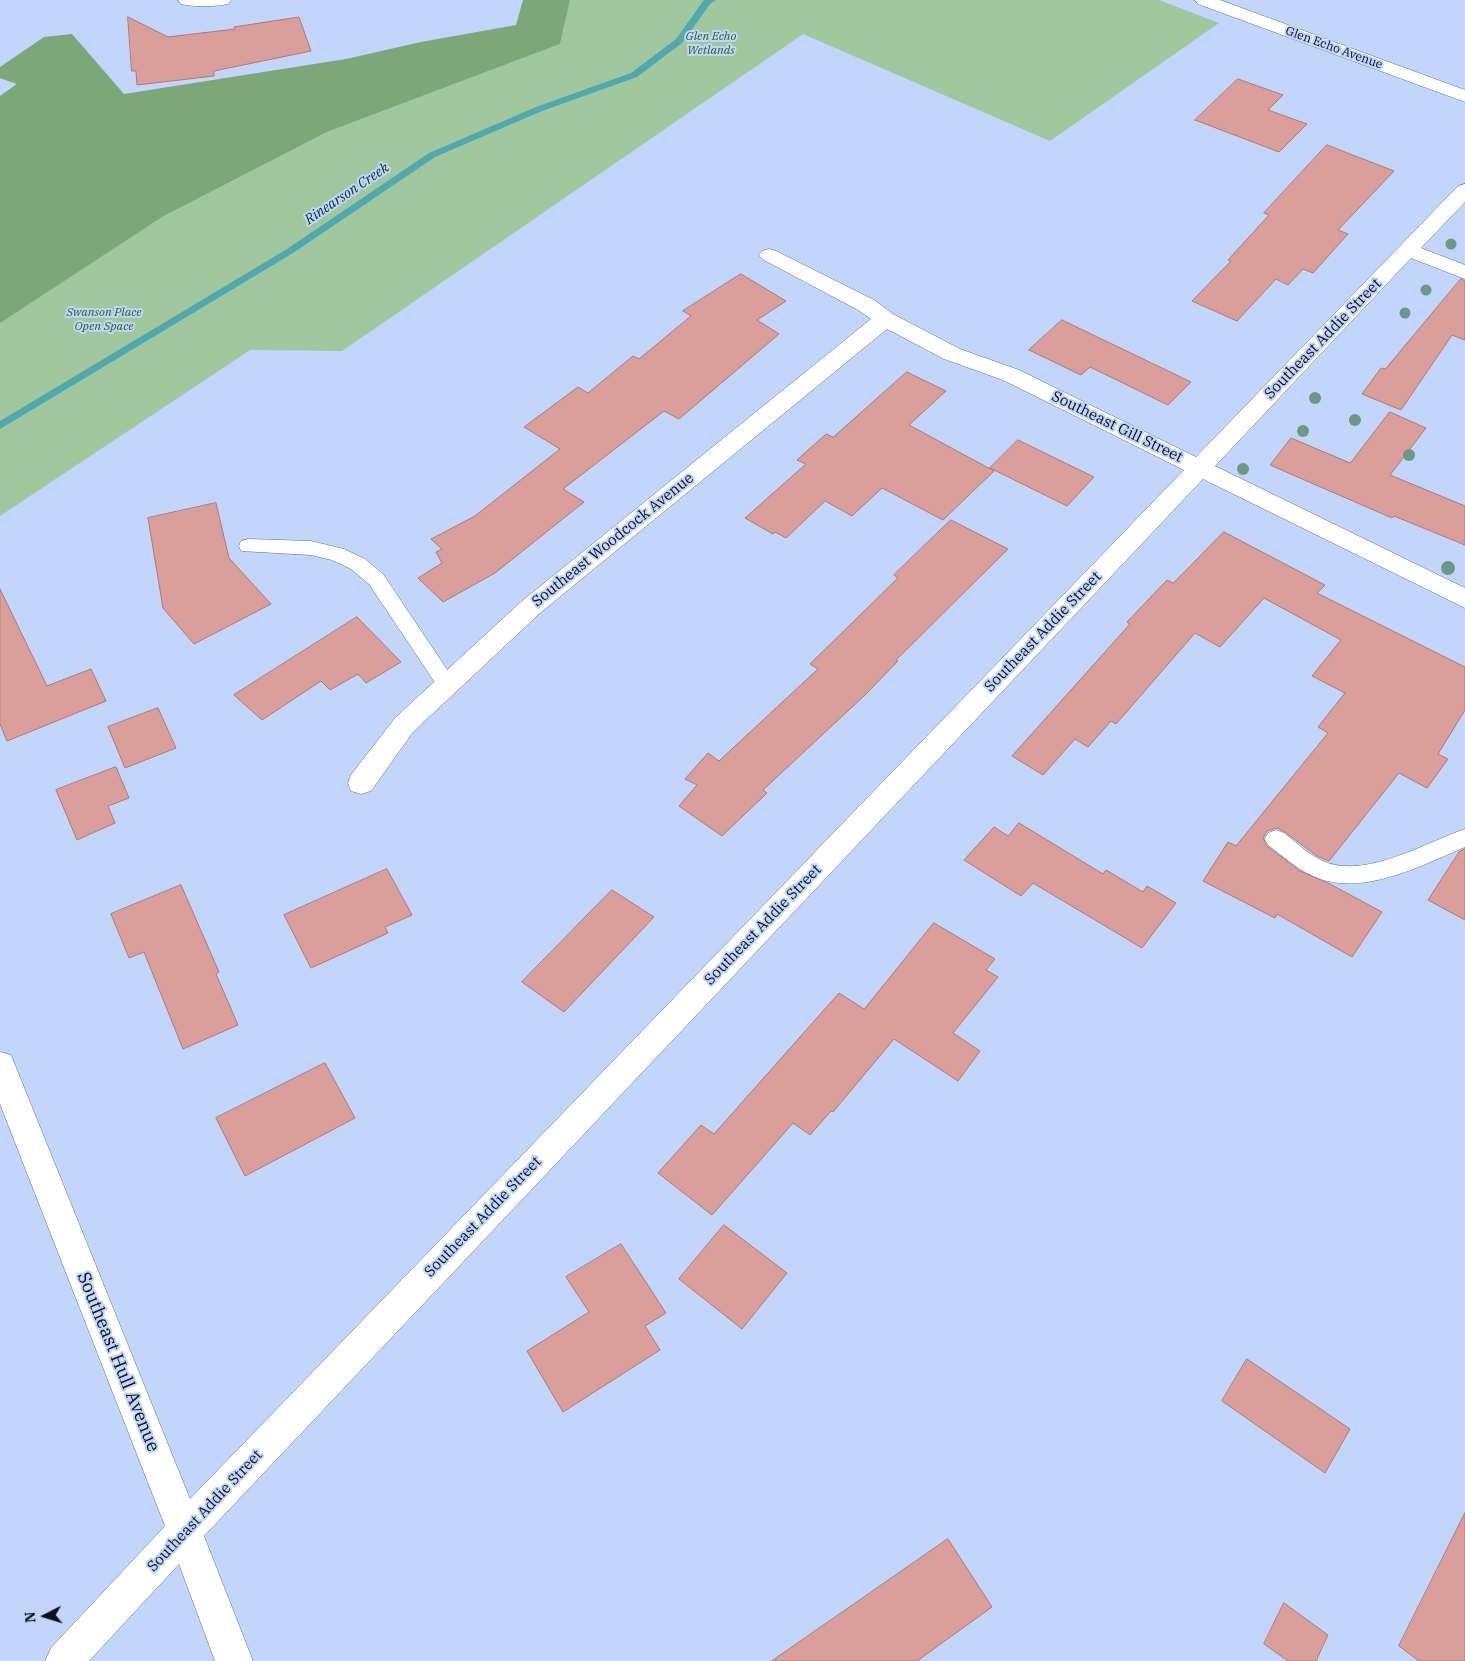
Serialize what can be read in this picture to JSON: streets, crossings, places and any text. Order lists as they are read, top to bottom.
{
  "streets": {
    "street": [
      "Glen Echo Avenue",
      "Southeast Addie Street",
      "Southeast Gill Street",
      "Southeast Woodcock Avenue",
      "Southeast Hull Avenue"
    ]
  },
  "crossings": [
    ["Southeast Addie Street", "Southeast Gill Street"],
    ["Southeast Addie Street", "Southeast Hull Avenue"],
    ["Southeast Gill Street", "Southeast Woodcock Avenue"]
  ],
  "water": ["Rinearson Creek"],
  "parks": ["Glen Echo Wetlands", "Swanson Place Open Space"],
  "north": "left"
}
